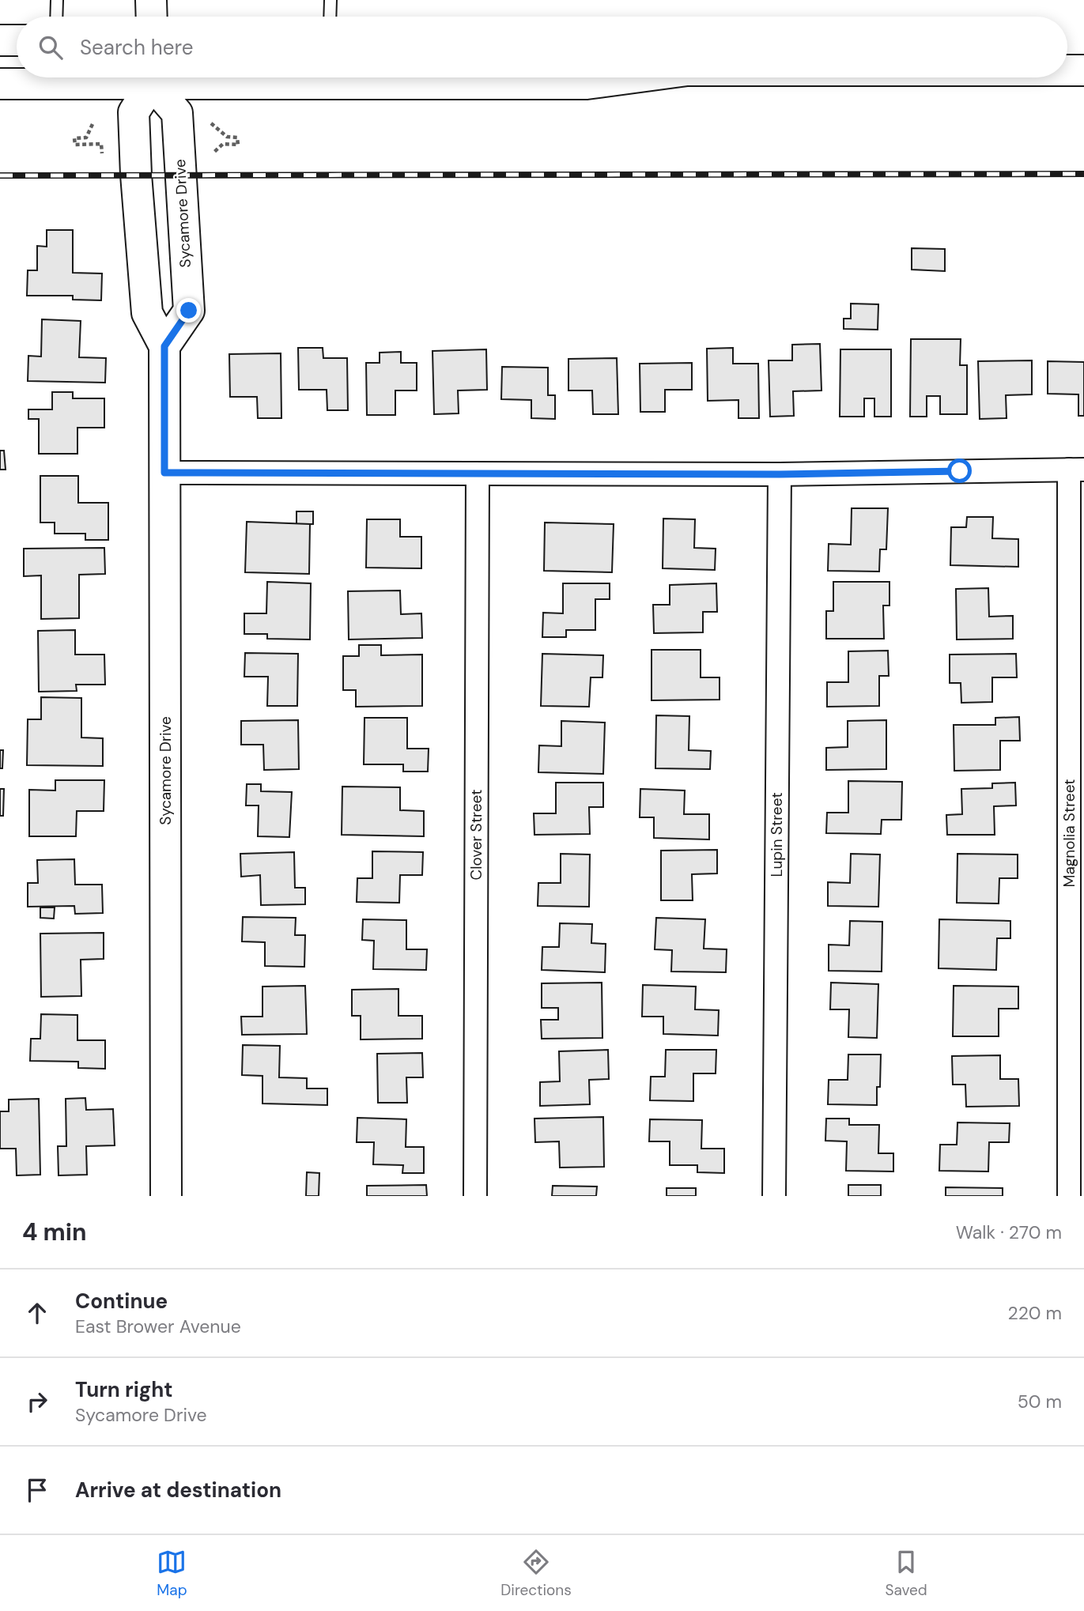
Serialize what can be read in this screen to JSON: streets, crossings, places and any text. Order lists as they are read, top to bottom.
{
  "streets": {
    "main road": ["Sycamore Drive"],
    "street": ["Magnolia Street", "Clover Street", "Lupin Street"]
  },
  "page": {
    "search": "Search here",
    "heading": ["4 min", "Walk · 270 m"],
    "list": [
      ["Continue", "East Brower Avenue", "220 m"],
      ["Turn right", "Sycamore Drive", "50 m"],
      "Arrive at destination"
    ],
    "nav": ["Map", "Directions", "Saved"]
  }
}
